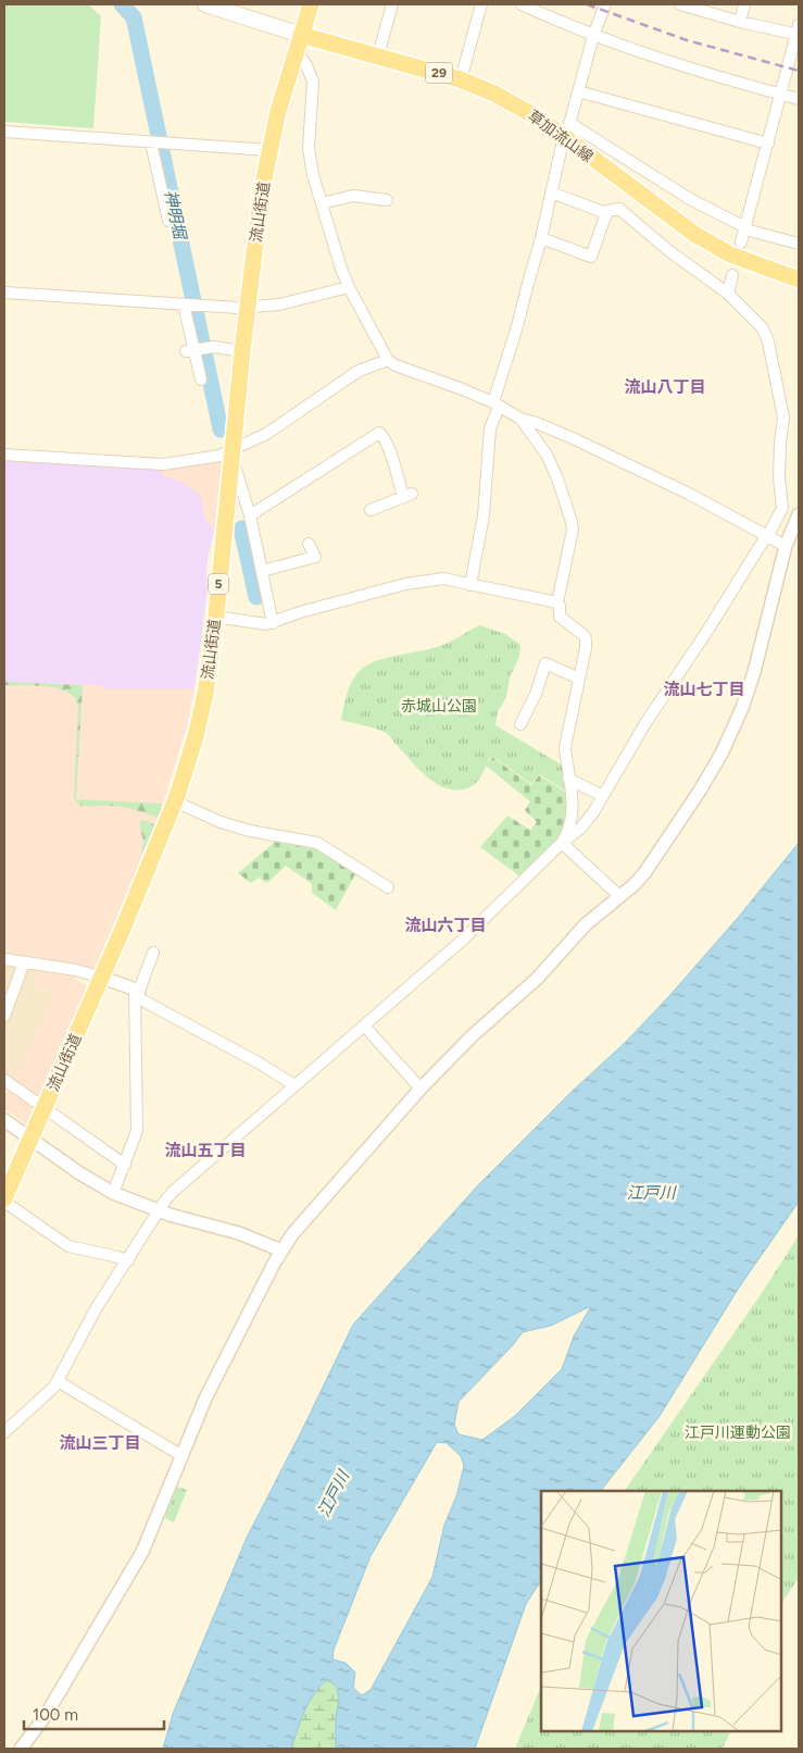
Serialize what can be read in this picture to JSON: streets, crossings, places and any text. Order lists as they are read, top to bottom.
{
  "streets": {
    "main road": [
      "29",
      "草加流山線",
      "流山街道",
      "5"
    ]
  },
  "crossings": [
    ["草加流山線", "流山街道"]
  ],
  "districts": [
    "流山八丁目",
    "流山七丁目",
    "流山六丁目",
    "流山五丁目",
    "流山三丁目"
  ],
  "water": ["神明堀", "江戸川"],
  "parks": ["赤城山公園", "江戸川運動公園"],
  "scale_bar": "100 m"
}
